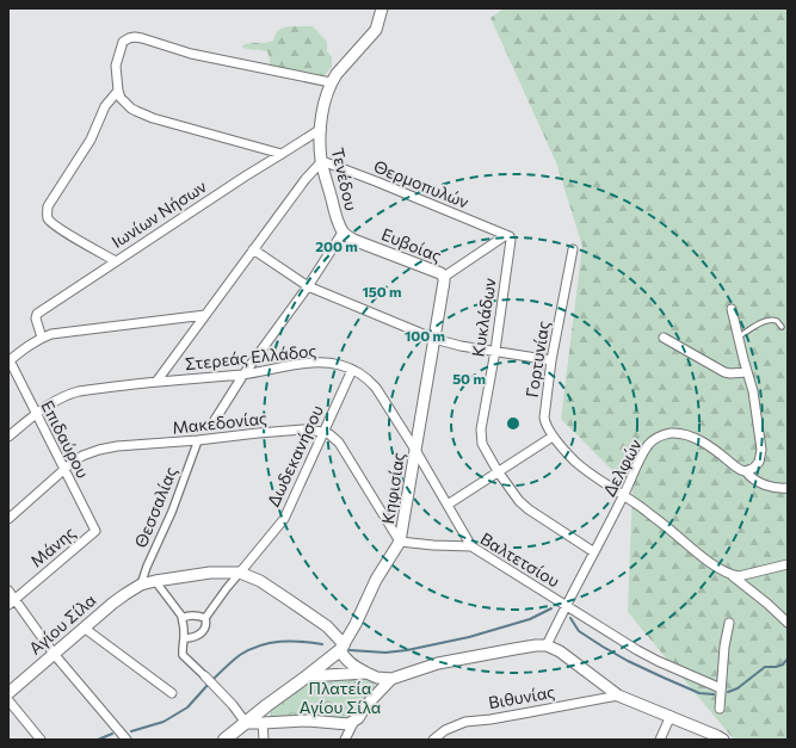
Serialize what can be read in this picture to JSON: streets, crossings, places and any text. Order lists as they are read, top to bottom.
{
  "streets": {
    "main road": ["Κηφισίας"],
    "street": [
      "Τενέδου",
      "Θερμοπυλών",
      "Ιωνίων Νήσων",
      "Ευβοίας",
      "Κυκλάδων",
      "Στερεάς Ελλάδος",
      "Γορτυνίας",
      "Μακεδονίας",
      "Επιδαύρου",
      "Δωδεκανήσου",
      "Δελφών",
      "Θεσσαλίας",
      "Μάνης",
      "Βαλτετσίου",
      "Αγίου Σίλα",
      "Βιθυνίας"
    ]
  },
  "crossings": [
    ["Τενέδου", "Θερμοπυλών"],
    ["Τενέδου", "Ιωνίων Νήσων"],
    ["Τενέδου", "Ευβοίας"],
    ["Θερμοπυλών", "Κυκλάδων"],
    ["Ευβοίας", "Κηφισίας"],
    ["Κυκλάδων", "Δελφών"],
    ["Στερεάς Ελλάδος", "Επιδαύρου"],
    ["Στερεάς Ελλάδος", "Δωδεκανήσου"],
    ["Στερεάς Ελλάδος", "Κηφισίας"],
    ["Στερεάς Ελλάδος", "Βαλτετσίου"],
    ["Γορτυνίας", "Δελφών"],
    ["Μακεδονίας", "Επιδαύρου"],
    ["Μακεδονίας", "Δωδεκανήσου"],
    ["Μακεδονίας", "Θεσσαλίας"],
    ["Επιδαύρου", "Μάνης"],
    ["Δωδεκανήσου", "Αγίου Σίλα"],
    ["Δελφών", "Βαλτετσίου"],
    ["Κηφισίας", "Βαλτετσίου"],
    ["Θεσσαλίας", "Αγίου Σίλα"]
  ],
  "parks": ["Πλατεία Αγίου Σίλα"],
  "rings": [
    "200 m",
    "150 m",
    "100 m",
    "50 m"
  ]
}
